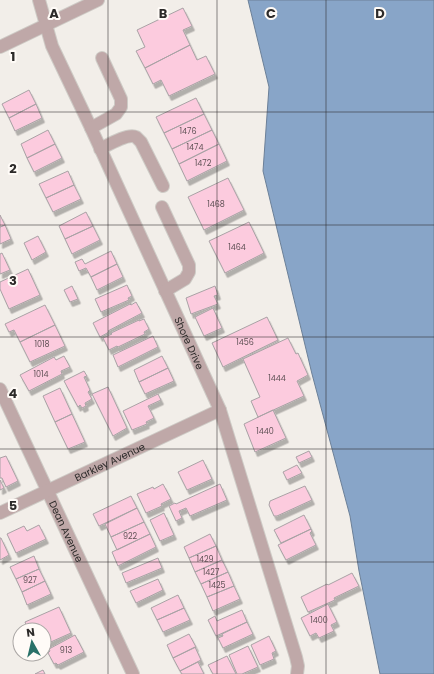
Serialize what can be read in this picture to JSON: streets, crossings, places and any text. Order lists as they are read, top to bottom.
{
  "streets": {
    "street": ["Shore Drive", "Barkley Avenue", "Dean Avenue"]
  },
  "crossings": [
    ["Shore Drive", "Barkley Avenue"],
    ["Barkley Avenue", "Dean Avenue"]
  ],
  "house_numbers": [
    "1476",
    "1474",
    "1472",
    "1468",
    "1464",
    "1456",
    "1018",
    "1014",
    "1444",
    "1440",
    "922",
    "1429",
    "1427",
    "927",
    "1425",
    "1400",
    "913"
  ],
  "north": "top",
  "grid": {
    "columns": [
      "A",
      "B",
      "C",
      "D"
    ],
    "rows": [
      "1",
      "2",
      "3",
      "4",
      "5"
    ]
  }
}
